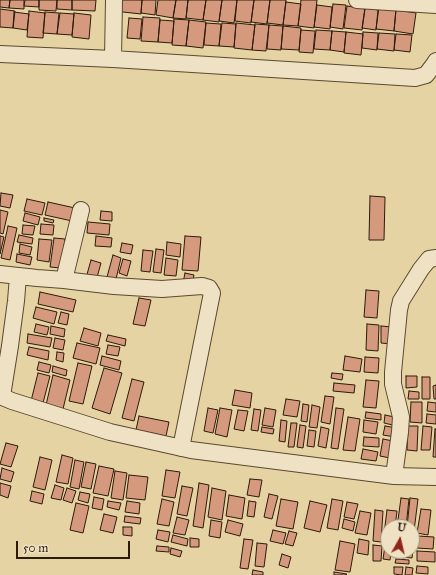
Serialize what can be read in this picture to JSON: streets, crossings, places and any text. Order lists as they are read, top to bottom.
{
  "scale_bar": "50 m",
  "north": "top"
}
